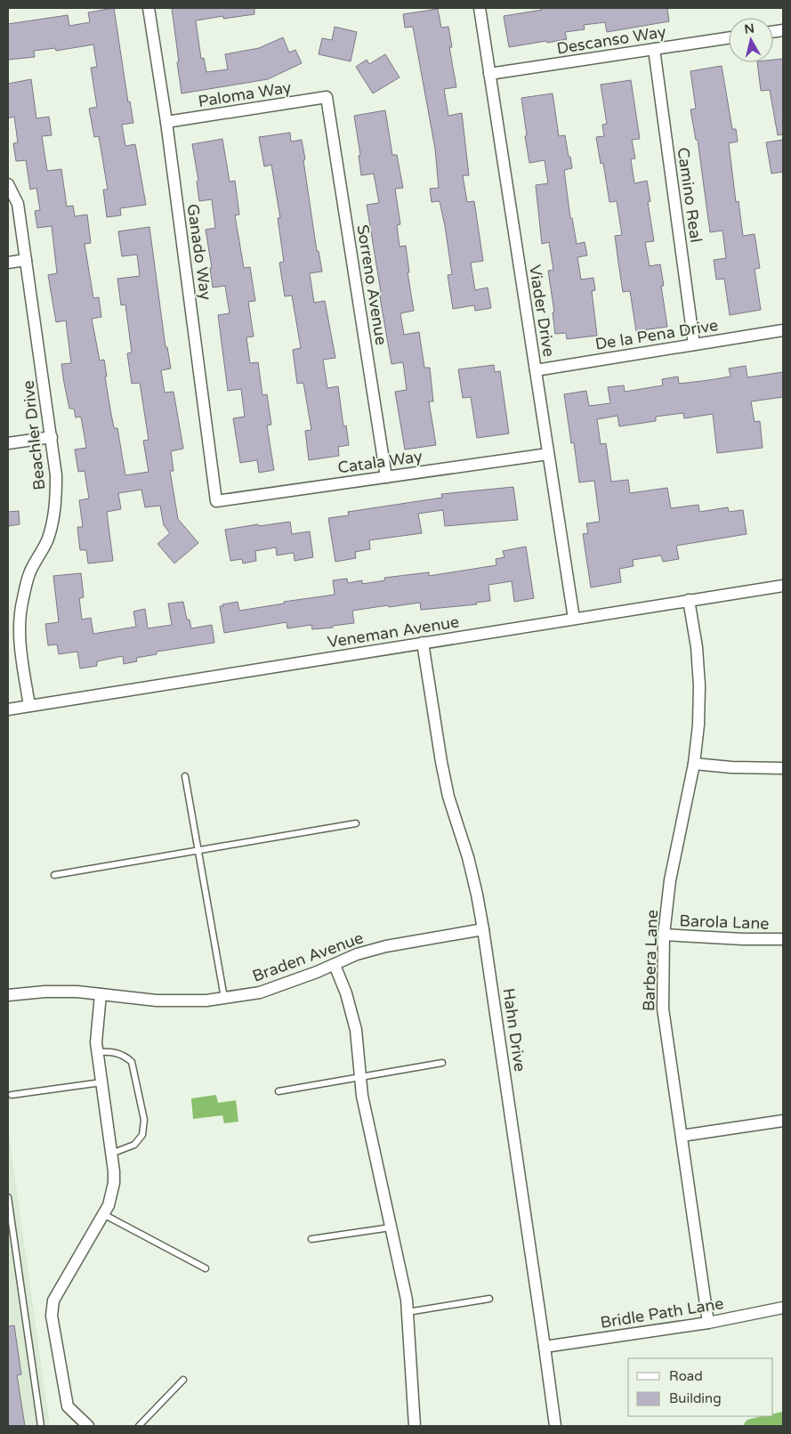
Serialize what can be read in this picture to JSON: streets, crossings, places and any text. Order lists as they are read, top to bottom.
{
  "streets": {
    "street": [
      "Descanso Way",
      "Paloma Way",
      "Camino Real",
      "Ganado Way",
      "Sorreno Avenue",
      "Viader Drive",
      "De la Pena Drive",
      "Beachler Drive",
      "Catala Way",
      "Veneman Avenue",
      "Barola Lane",
      "Braden Avenue",
      "Barbera Lane",
      "Hahn Drive",
      "Bridle Path Lane"
    ]
  },
  "crossings": [
    ["Descanso Way", "Camino Real"],
    ["Descanso Way", "Viader Drive"],
    ["Paloma Way", "Ganado Way"],
    ["Paloma Way", "Sorreno Avenue"],
    ["Camino Real", "De la Pena Drive"],
    ["Ganado Way", "Catala Way"],
    ["Sorreno Avenue", "Catala Way"],
    ["Viader Drive", "De la Pena Drive"],
    ["Viader Drive", "Catala Way"],
    ["Viader Drive", "Veneman Avenue"],
    ["Beachler Drive", "Veneman Avenue"],
    ["Veneman Avenue", "Barbera Lane"],
    ["Veneman Avenue", "Hahn Drive"],
    ["Barola Lane", "Barbera Lane"],
    ["Braden Avenue", "Hahn Drive"],
    ["Barbera Lane", "Bridle Path Lane"],
    ["Hahn Drive", "Bridle Path Lane"]
  ],
  "legend": ["Road", "Building"],
  "north": "top"
}
